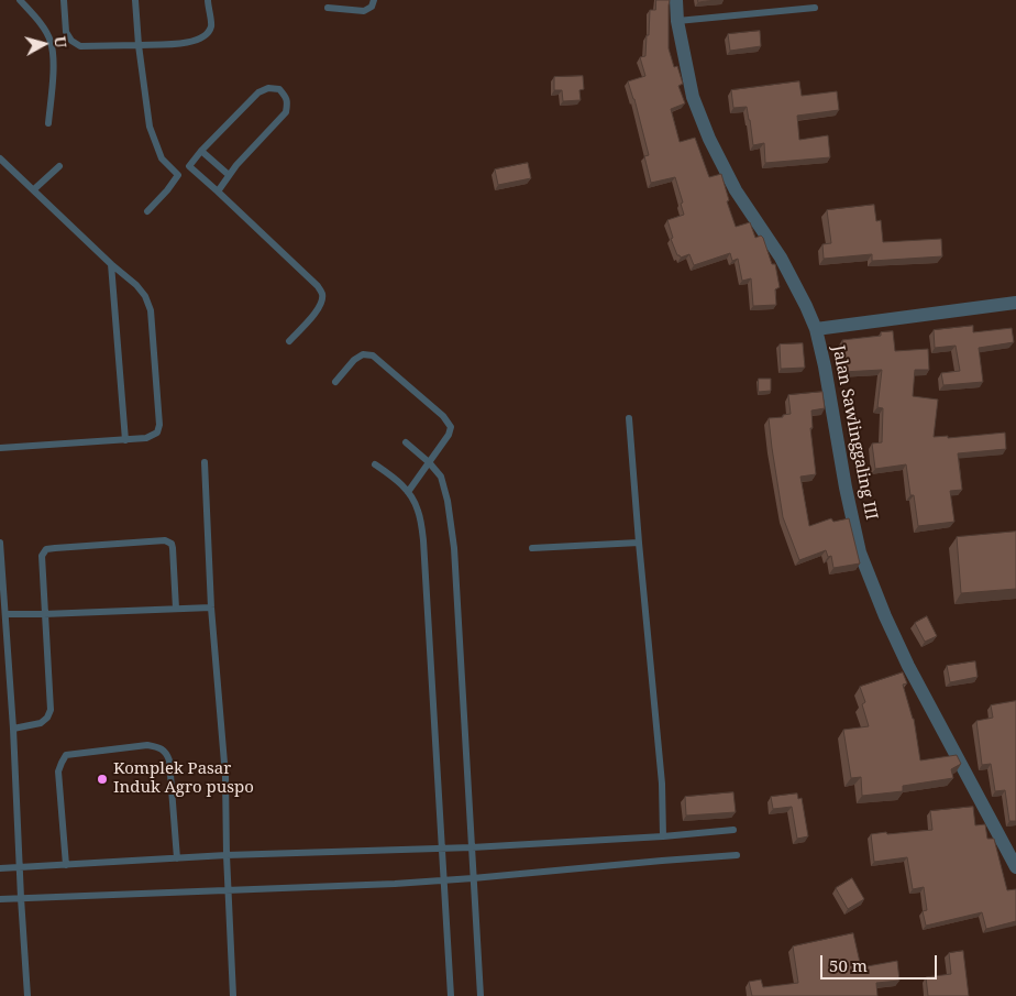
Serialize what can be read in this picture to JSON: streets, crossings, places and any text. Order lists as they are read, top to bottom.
{
  "streets": {
    "street": ["Jalan Sawlinggaling III"]
  },
  "places": ["Komplek Pasar Induk Agro puspo"],
  "scale_bar": "50 m",
  "north": "right"
}
